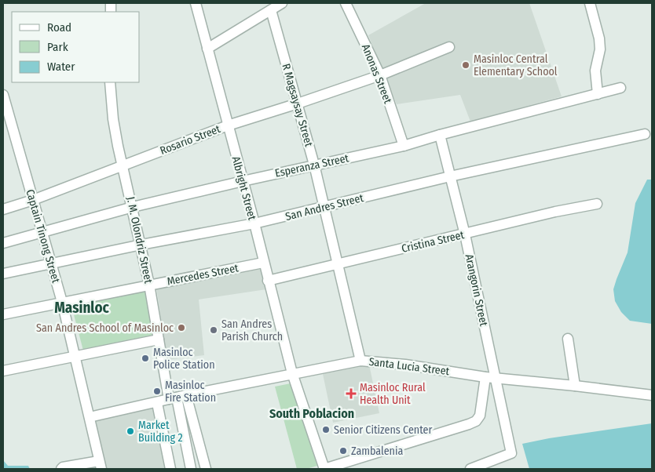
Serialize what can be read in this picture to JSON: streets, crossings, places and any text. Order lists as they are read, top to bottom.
{
  "streets": {
    "street": [
      "Anonas Street",
      "R Magsaysay Street",
      "Rosario Street",
      "Esperanza Street",
      "Albright Street",
      "San Andres Street",
      "Captain Tinong Street",
      "J. M. Olondriz Street",
      "Cristina Street",
      "Mercedes Street",
      "Arangorin Street",
      "Santa Lucia Street"
    ]
  },
  "crossings": [
    ["Anonas Street", "Rosario Street"],
    ["Anonas Street", "Esperanza Street"],
    ["R Magsaysay Street", "Rosario Street"],
    ["R Magsaysay Street", "Esperanza Street"],
    ["R Magsaysay Street", "San Andres Street"],
    ["R Magsaysay Street", "Cristina Street"],
    ["R Magsaysay Street", "Santa Lucia Street"],
    ["Rosario Street", "Albright Street"],
    ["Rosario Street", "Captain Tinong Street"],
    ["Rosario Street", "J. M. Olondriz Street"],
    ["Esperanza Street", "Albright Street"],
    ["Esperanza Street", "Captain Tinong Street"],
    ["Esperanza Street", "J. M. Olondriz Street"],
    ["Esperanza Street", "Arangorin Street"],
    ["Albright Street", "San Andres Street"],
    ["Albright Street", "Cristina Street"],
    ["Albright Street", "Mercedes Street"],
    ["Albright Street", "Santa Lucia Street"],
    ["San Andres Street", "Captain Tinong Street"],
    ["San Andres Street", "J. M. Olondriz Street"],
    ["San Andres Street", "Arangorin Street"],
    ["Captain Tinong Street", "Mercedes Street"],
    ["Captain Tinong Street", "Santa Lucia Street"],
    ["J. M. Olondriz Street", "Mercedes Street"],
    ["J. M. Olondriz Street", "Santa Lucia Street"],
    ["Cristina Street", "Arangorin Street"],
    ["Arangorin Street", "Santa Lucia Street"]
  ],
  "districts": ["Masinloc", "South Poblacion"],
  "places": {
    "other": [
      "Masinloc Central Elementary School",
      "San Andres School of Masinloc",
      "San Andres Parish Church",
      "Masinloc Police Station",
      "Masinloc Fire Station",
      "Senior Citizens Center",
      "Market Building 2",
      "Zambalenia"
    ],
    "health": ["Masinloc Rural Health Unit"]
  },
  "legend": ["Road", "Park", "Water"]
}
